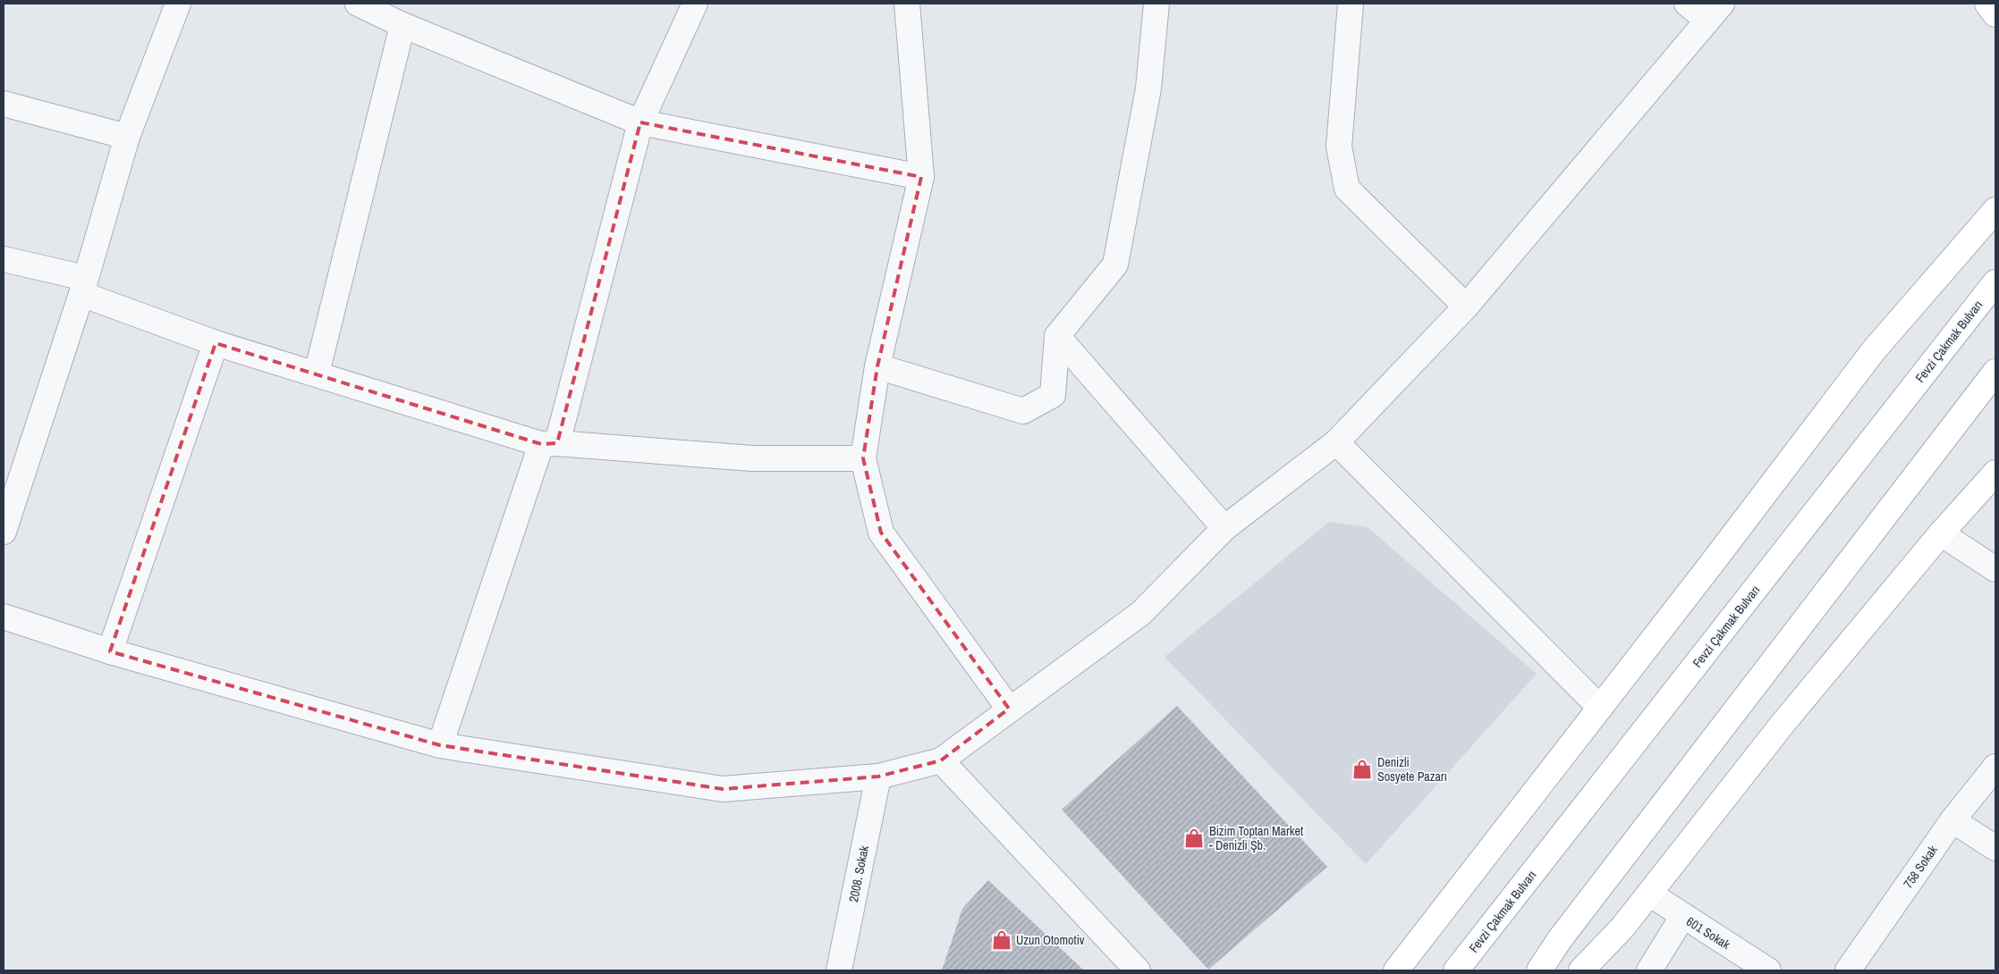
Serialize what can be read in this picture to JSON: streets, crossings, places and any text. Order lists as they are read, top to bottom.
{
  "streets": {
    "main road": ["Fevzi Çakmak Bulvarı"],
    "street": ["758 Sokak", "2008. Sokak", "601 Sokak"]
  },
  "places": {
    "shop": ["Denizli Sosyete Pazarı", "Bizim Toptan Market - Denizli Şb.", "Uzun Otomotiv"]
  }
}
